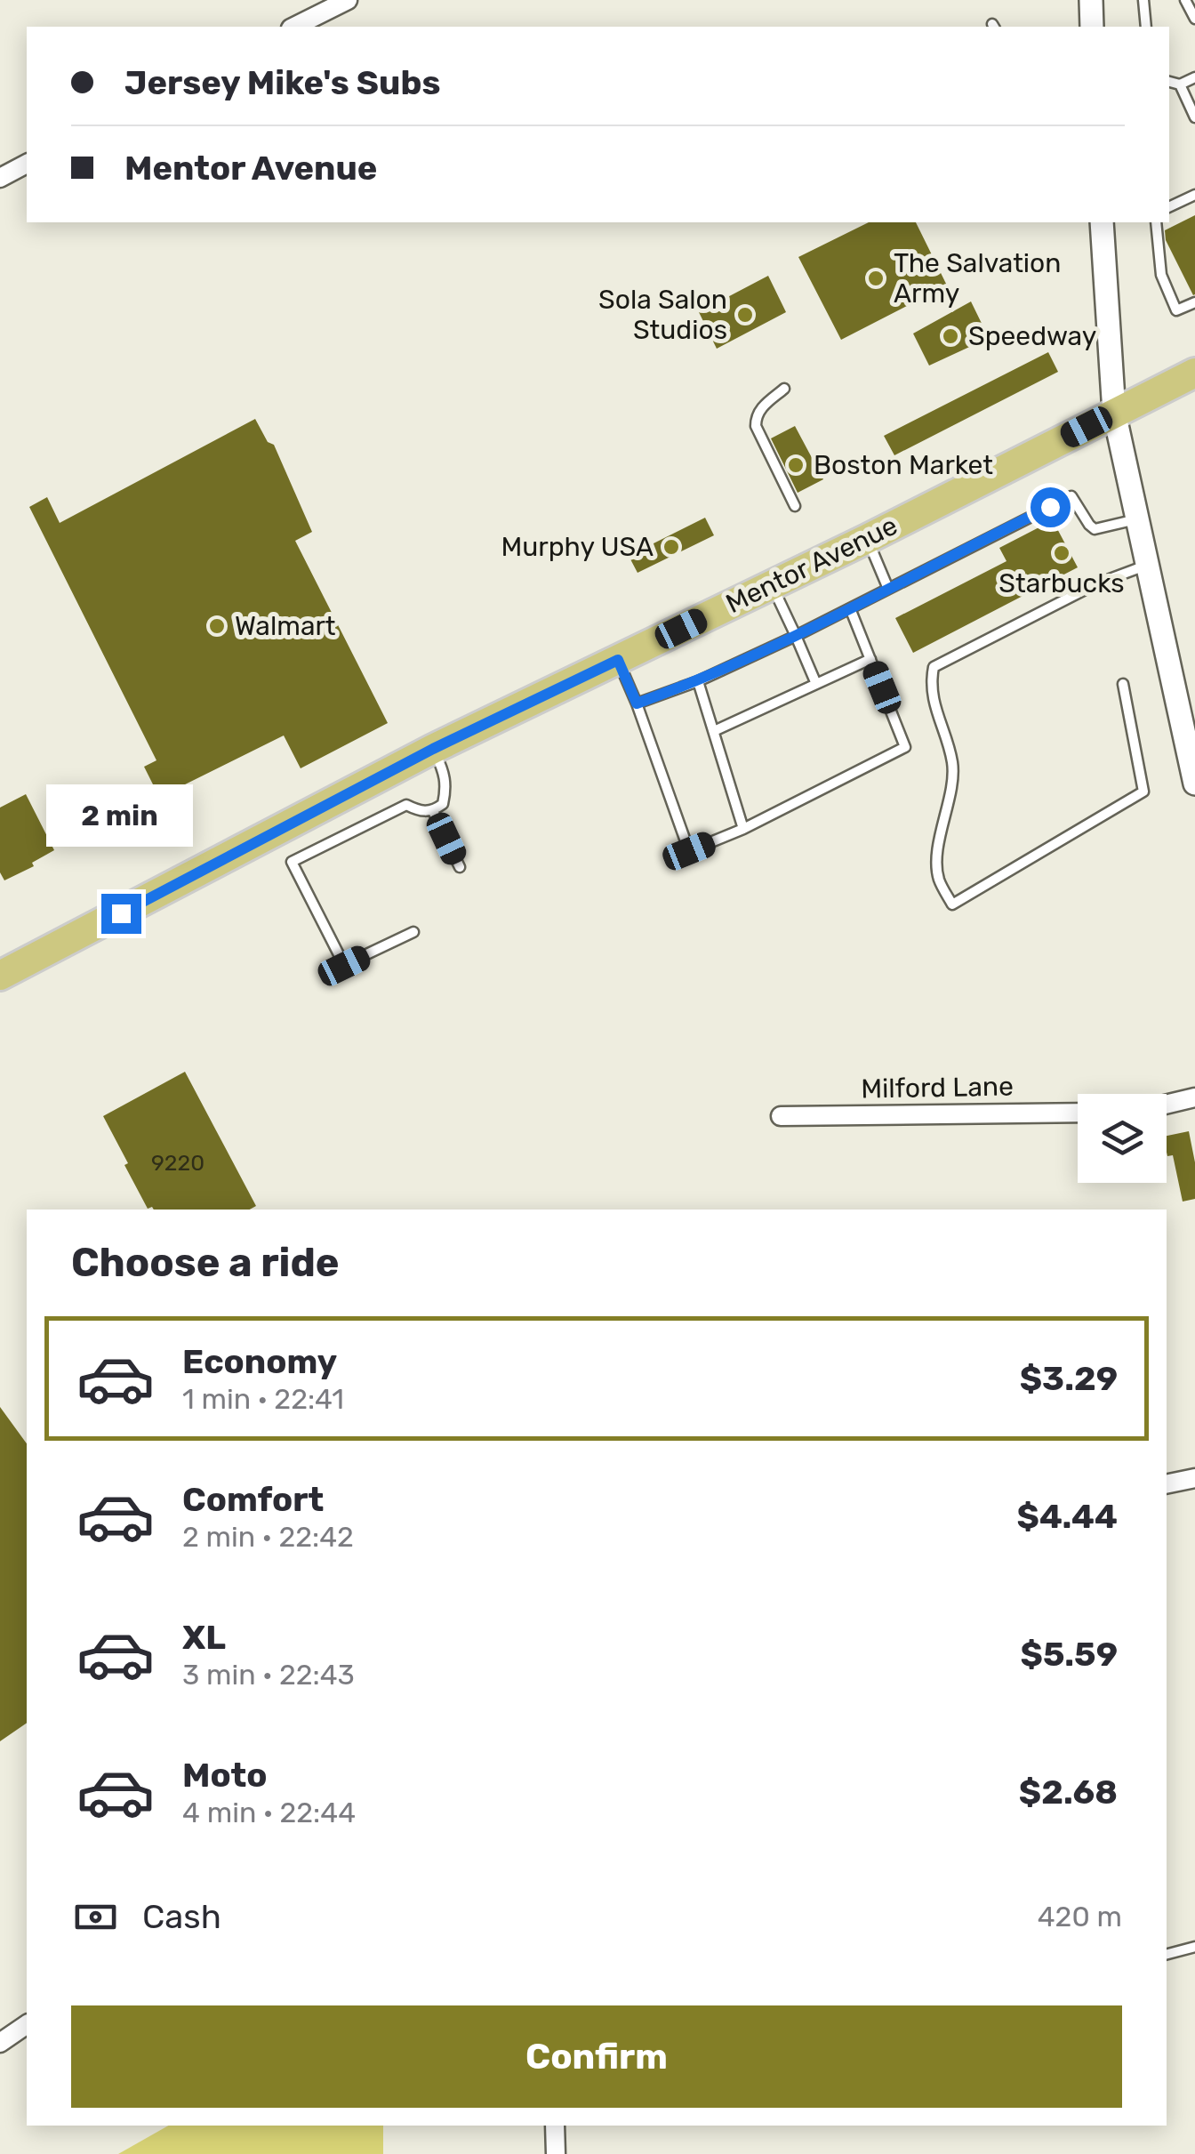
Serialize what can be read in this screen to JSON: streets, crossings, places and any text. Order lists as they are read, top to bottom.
{
  "streets": {
    "main road": ["Mentor Avenue"],
    "street": ["Milford Lane"]
  },
  "places": [
    "The Salvation Army",
    "Sola Salon Studios",
    "Speedway",
    "Boston Market",
    "Murphy USA",
    "Starbucks",
    "Walmart"
  ],
  "house_numbers": ["9220"],
  "page": {
    "banner": ["Jersey Mike's Subs", "Mentor Avenue"],
    "bubble": "2 min",
    "heading": "Choose a ride",
    "list": [
      {
        "name": "Economy",
        "note": "1 min · 22:41",
        "value": "$3.29"
      },
      {
        "name": "Comfort",
        "note": "2 min · 22:42",
        "value": "$4.44"
      },
      {
        "name": "XL",
        "note": "3 min · 22:43",
        "value": "$5.59"
      },
      {
        "name": "Moto",
        "note": "4 min · 22:44",
        "value": "$2.68"
      }
    ],
    "pay": ["Cash", "420 m"],
    "buttons": "Confirm"
  }
}
